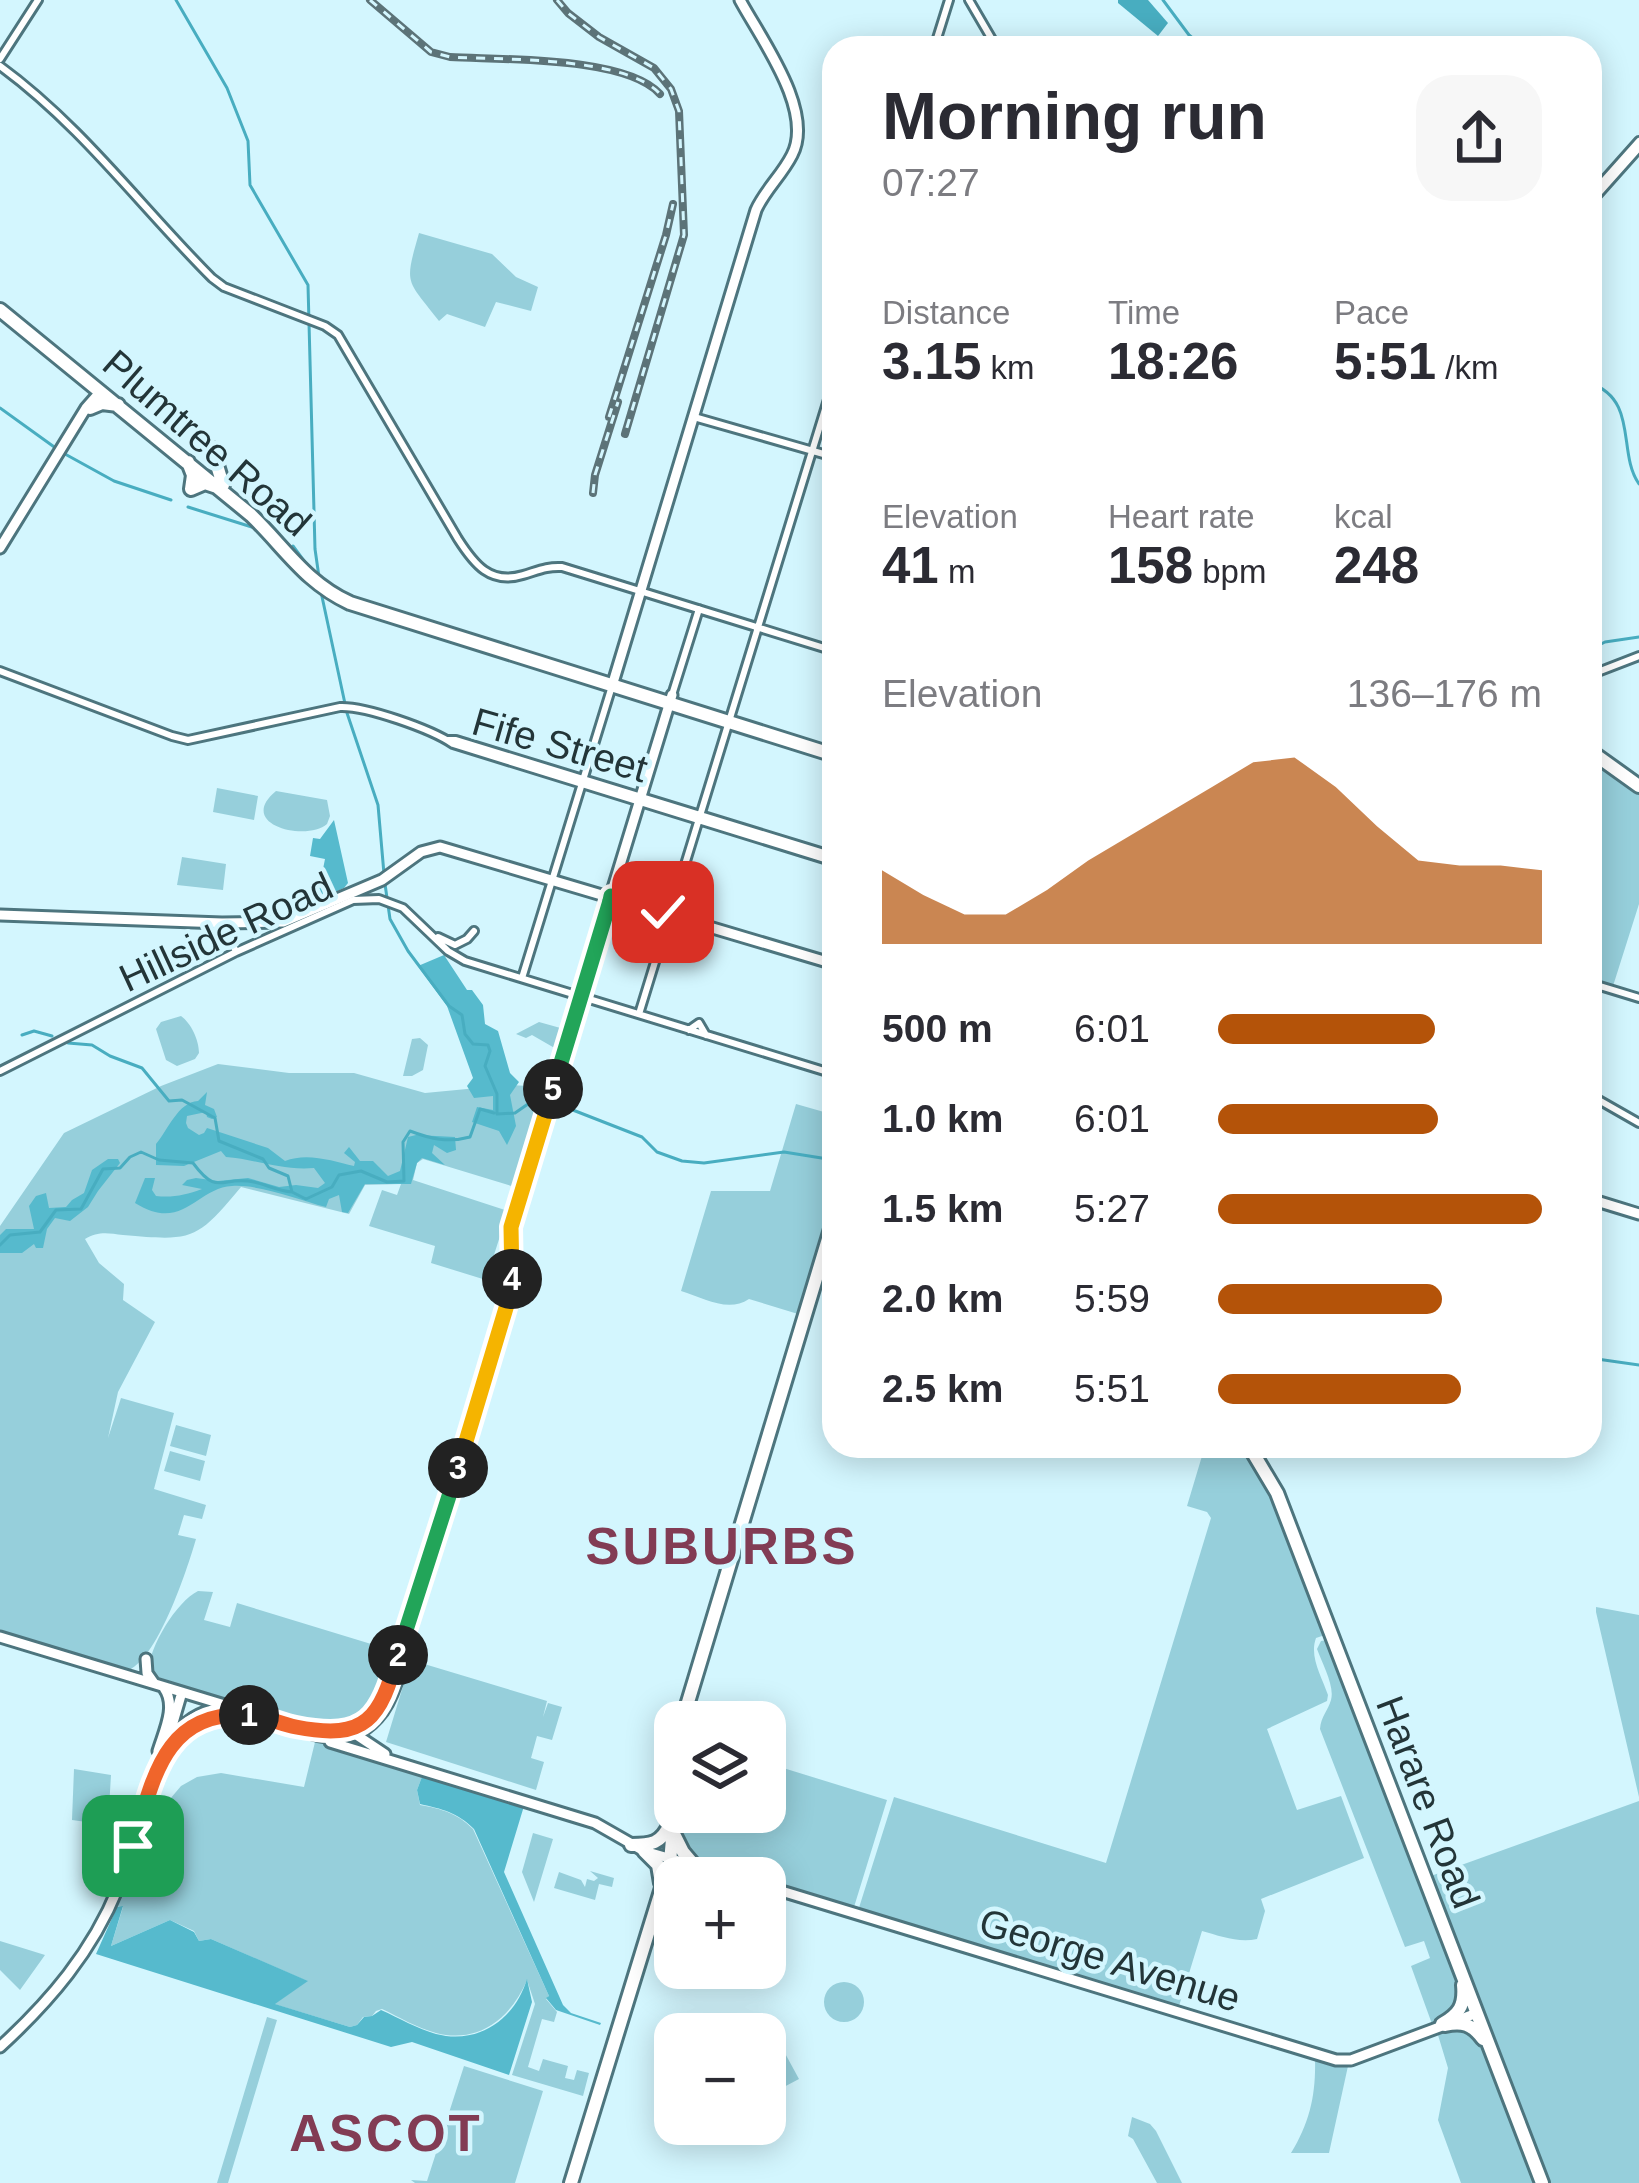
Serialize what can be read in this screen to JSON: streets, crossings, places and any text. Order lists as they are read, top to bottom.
{
  "streets": {
    "highway": ["Plumtree Road", "Harare Road"],
    "main road": ["George Avenue"],
    "street": ["Fife Street", "Hillside Road"]
  },
  "crossings": [
    ["Harare Road", "George Avenue"]
  ],
  "districts": ["SUBURBS", "ASCOT"],
  "page": {
    "heading": ["Morning run", "07:27"],
    "stats": [
      ["Distance", "3.15 km"],
      ["Time", "18:26"],
      ["Pace", "5:51 /km"],
      ["Elevation", "41 m"],
      ["Heart rate", "158 bpm"],
      ["kcal", "248"]
    ],
    "chart": ["Elevation", "136–176 m"],
    "list": [
      {
        "name": "500 m",
        "note": "6:01"
      },
      {
        "name": "1.0 km",
        "note": "6:01"
      },
      {
        "name": "1.5 km",
        "note": "5:27"
      },
      {
        "name": "2.0 km",
        "note": "5:59"
      },
      {
        "name": "2.5 km",
        "note": "5:51"
      }
    ],
    "pins": [
      "5",
      "4",
      "3",
      "2",
      "1"
    ],
    "map_buttons": ["+", "−"]
  }
}
